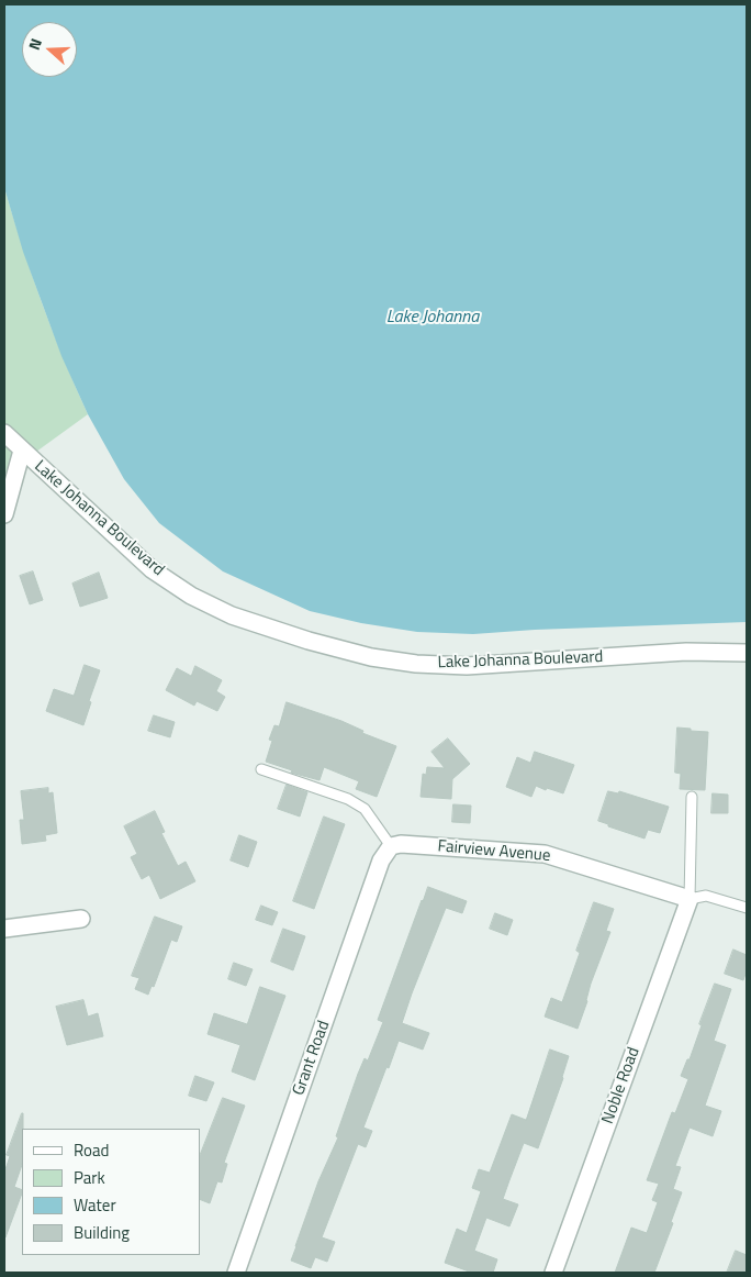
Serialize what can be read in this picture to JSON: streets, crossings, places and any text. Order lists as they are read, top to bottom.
{
  "streets": {
    "street": [
      "Lake Johanna Boulevard",
      "Fairview Avenue",
      "Grant Road",
      "Noble Road"
    ]
  },
  "crossings": [
    ["Fairview Avenue", "Grant Road"],
    ["Fairview Avenue", "Noble Road"]
  ],
  "water": ["Lake Johanna"],
  "legend": [
    "Road",
    "Park",
    "Water",
    "Building"
  ],
  "north": "left"
}
